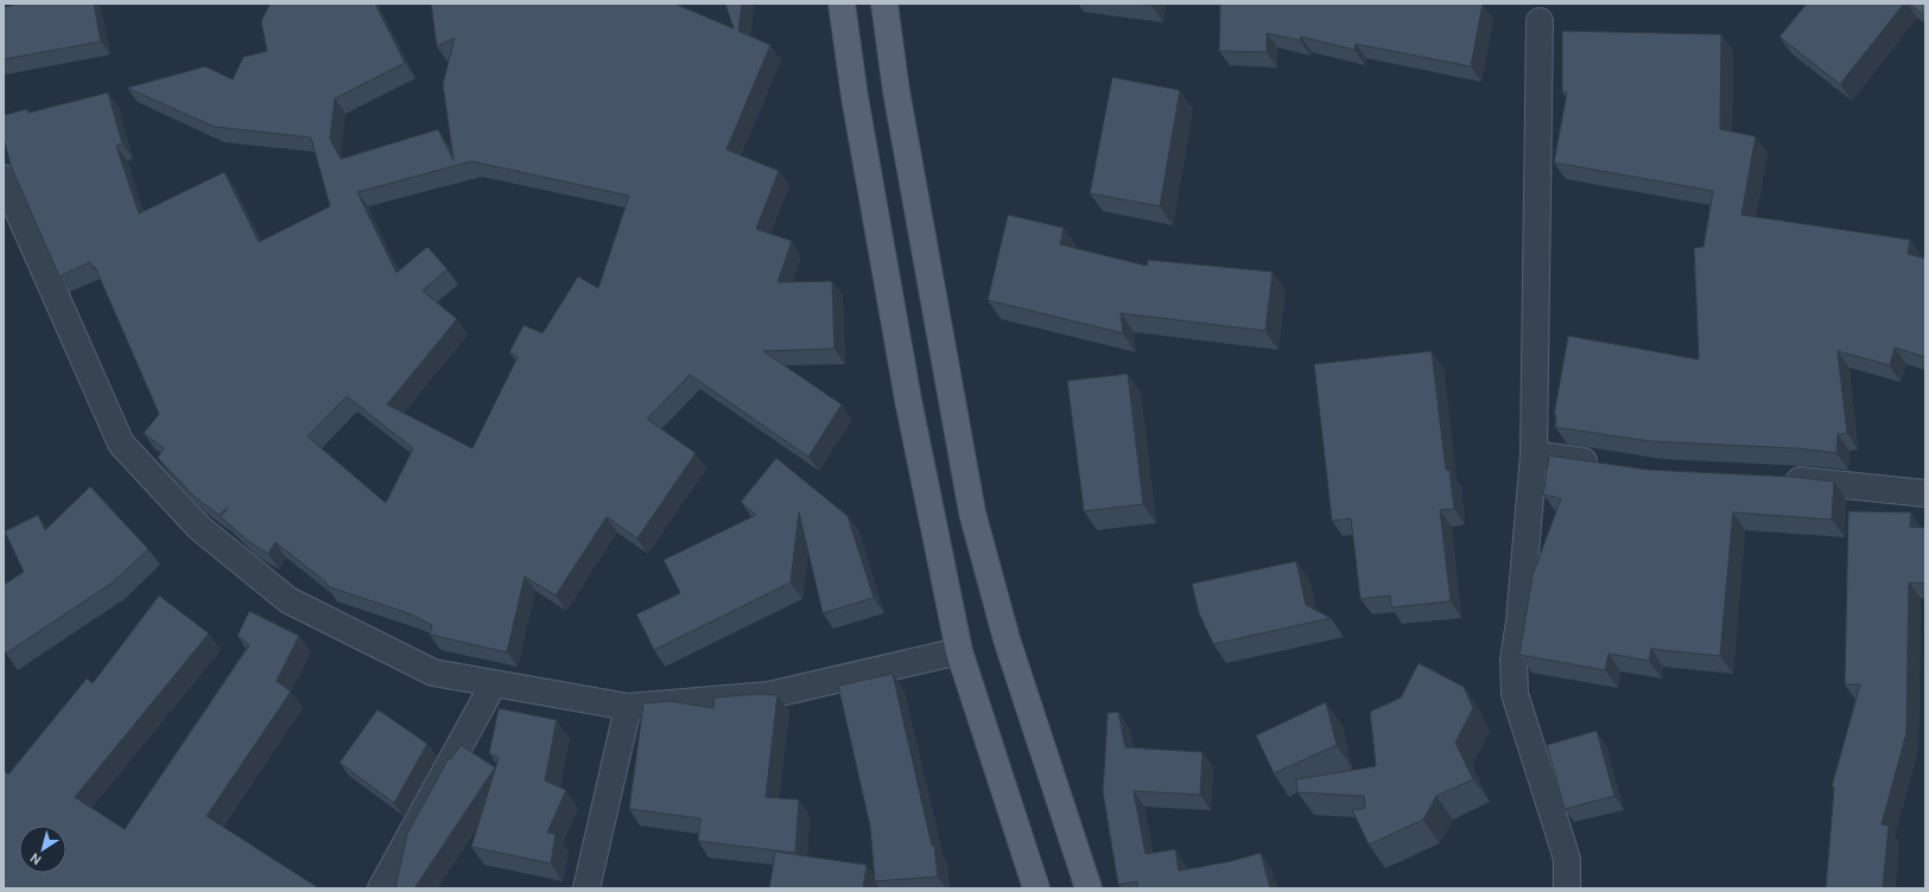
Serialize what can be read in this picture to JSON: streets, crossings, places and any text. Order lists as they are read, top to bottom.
{
  "north": "bottom left"
}
